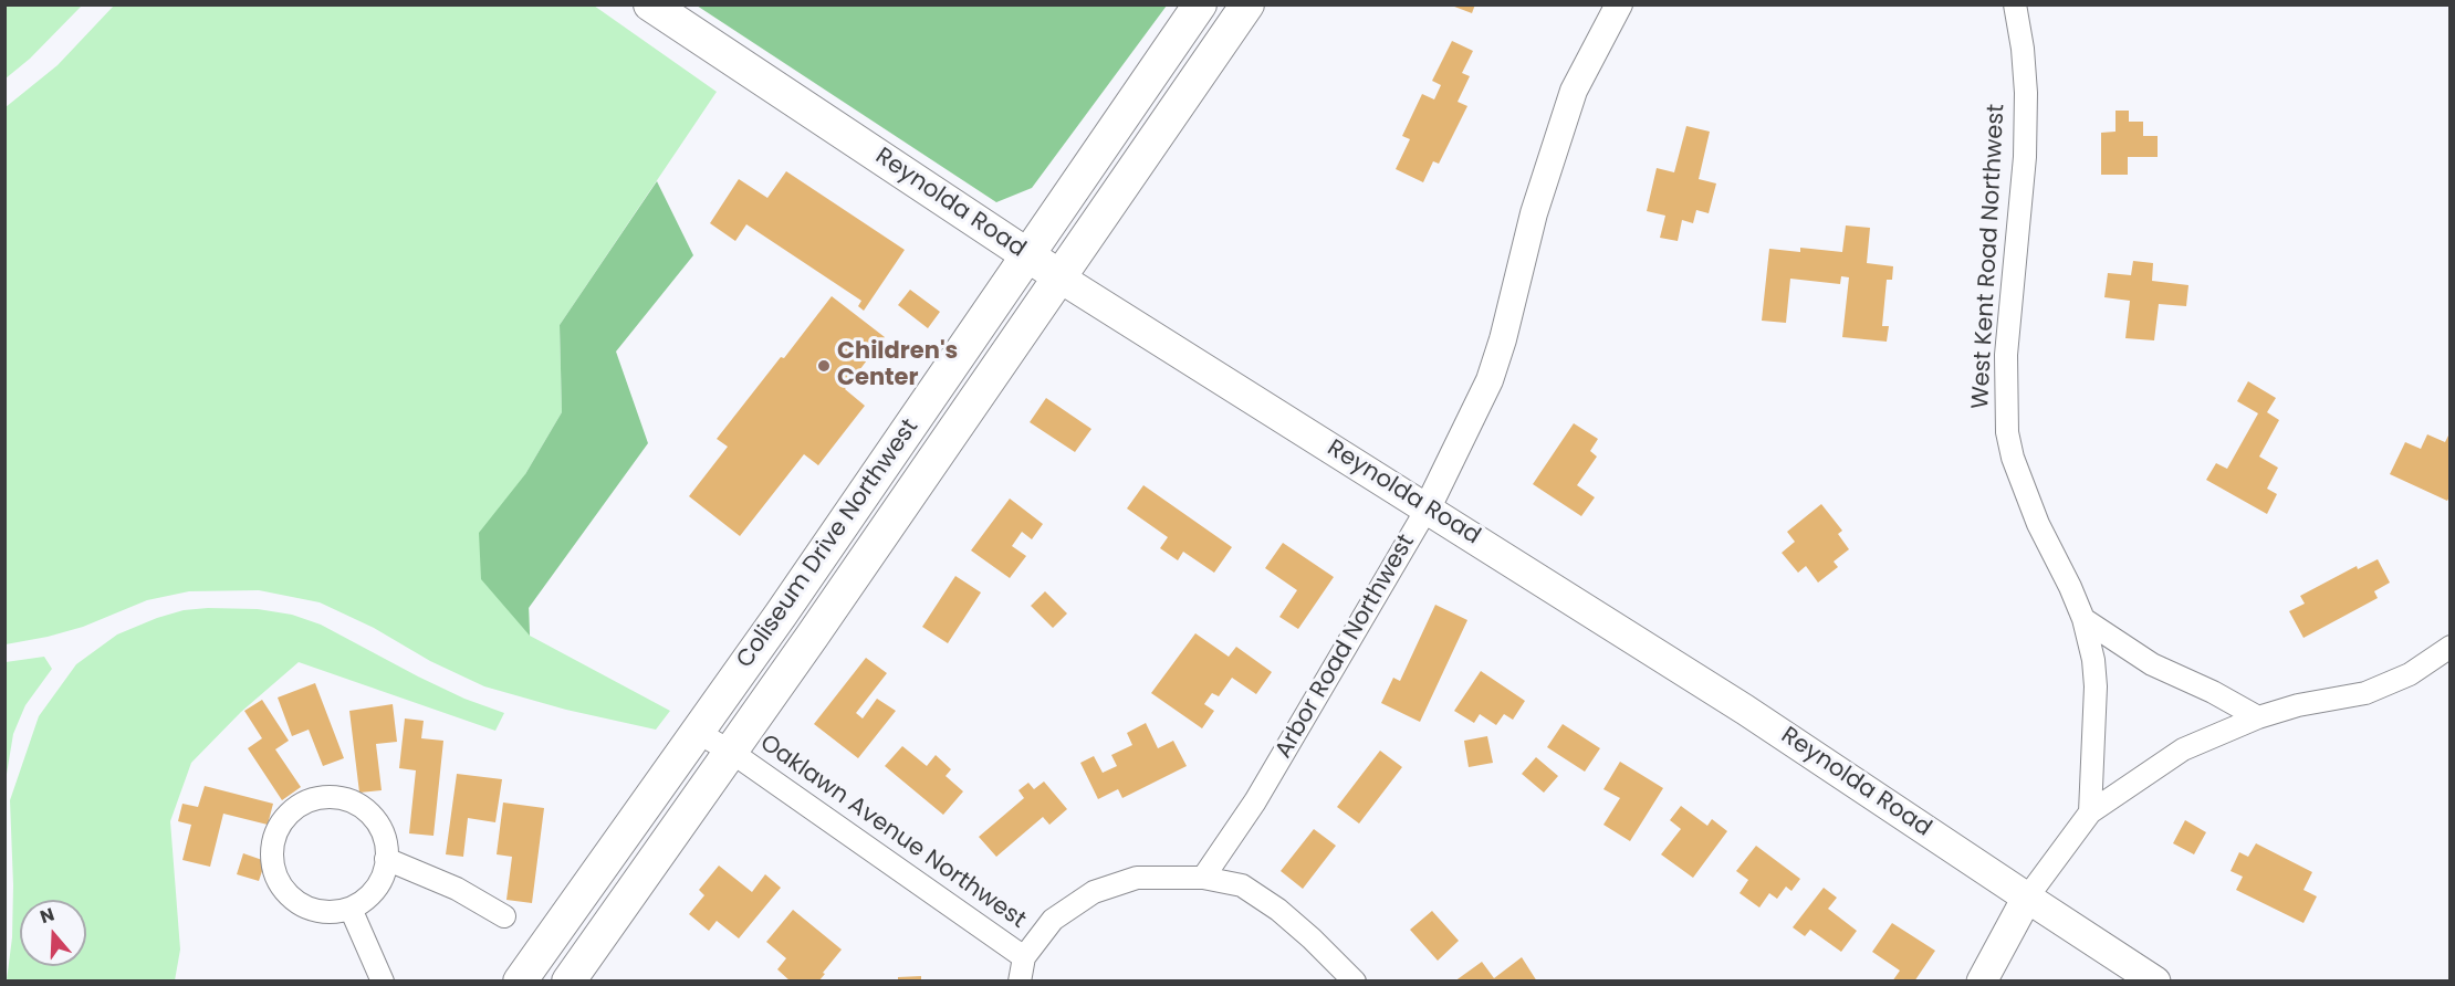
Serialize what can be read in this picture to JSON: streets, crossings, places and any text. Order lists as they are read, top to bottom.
{
  "streets": {
    "main road": ["Reynolda Road", "Coliseum Drive Northwest"],
    "street": ["West Kent Road Northwest", "Arbor Road Northwest", "Oaklawn Avenue Northwest"]
  },
  "crossings": [
    ["Reynolda Road", "Coliseum Drive Northwest"],
    ["Reynolda Road", "Arbor Road Northwest"],
    ["Coliseum Drive Northwest", "Oaklawn Avenue Northwest"]
  ],
  "places": ["Children's Center"],
  "north": "top"
}
